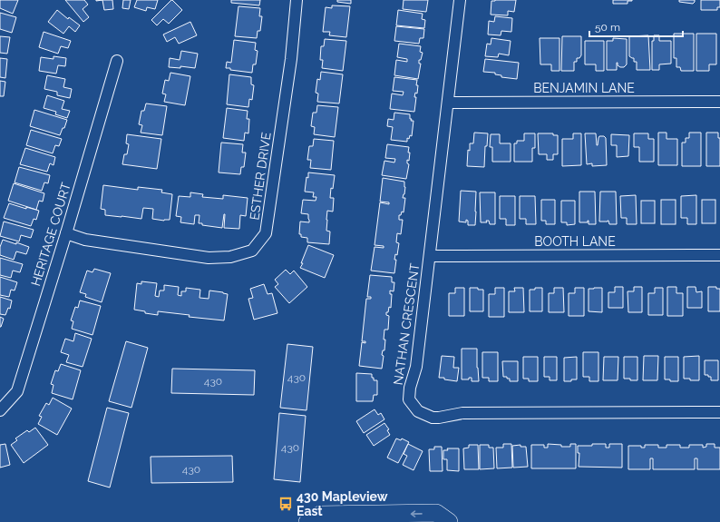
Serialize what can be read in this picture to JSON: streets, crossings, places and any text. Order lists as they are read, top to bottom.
{
  "streets": {
    "street": [
      "BENJAMIN LANE",
      "ESTHER DRIVE",
      "HERITAGE COURT",
      "BOOTH LANE",
      "NATHAN CRESCENT"
    ]
  },
  "crossings": [
    ["BENJAMIN LANE", "NATHAN CRESCENT"],
    ["ESTHER DRIVE", "HERITAGE COURT"],
    ["BOOTH LANE", "NATHAN CRESCENT"]
  ],
  "places": {
    "bus stop": ["430 Mapleview East"]
  },
  "house_numbers": [
    "430",
    "430",
    "430",
    "430"
  ],
  "scale_bar": "50 m"
}
